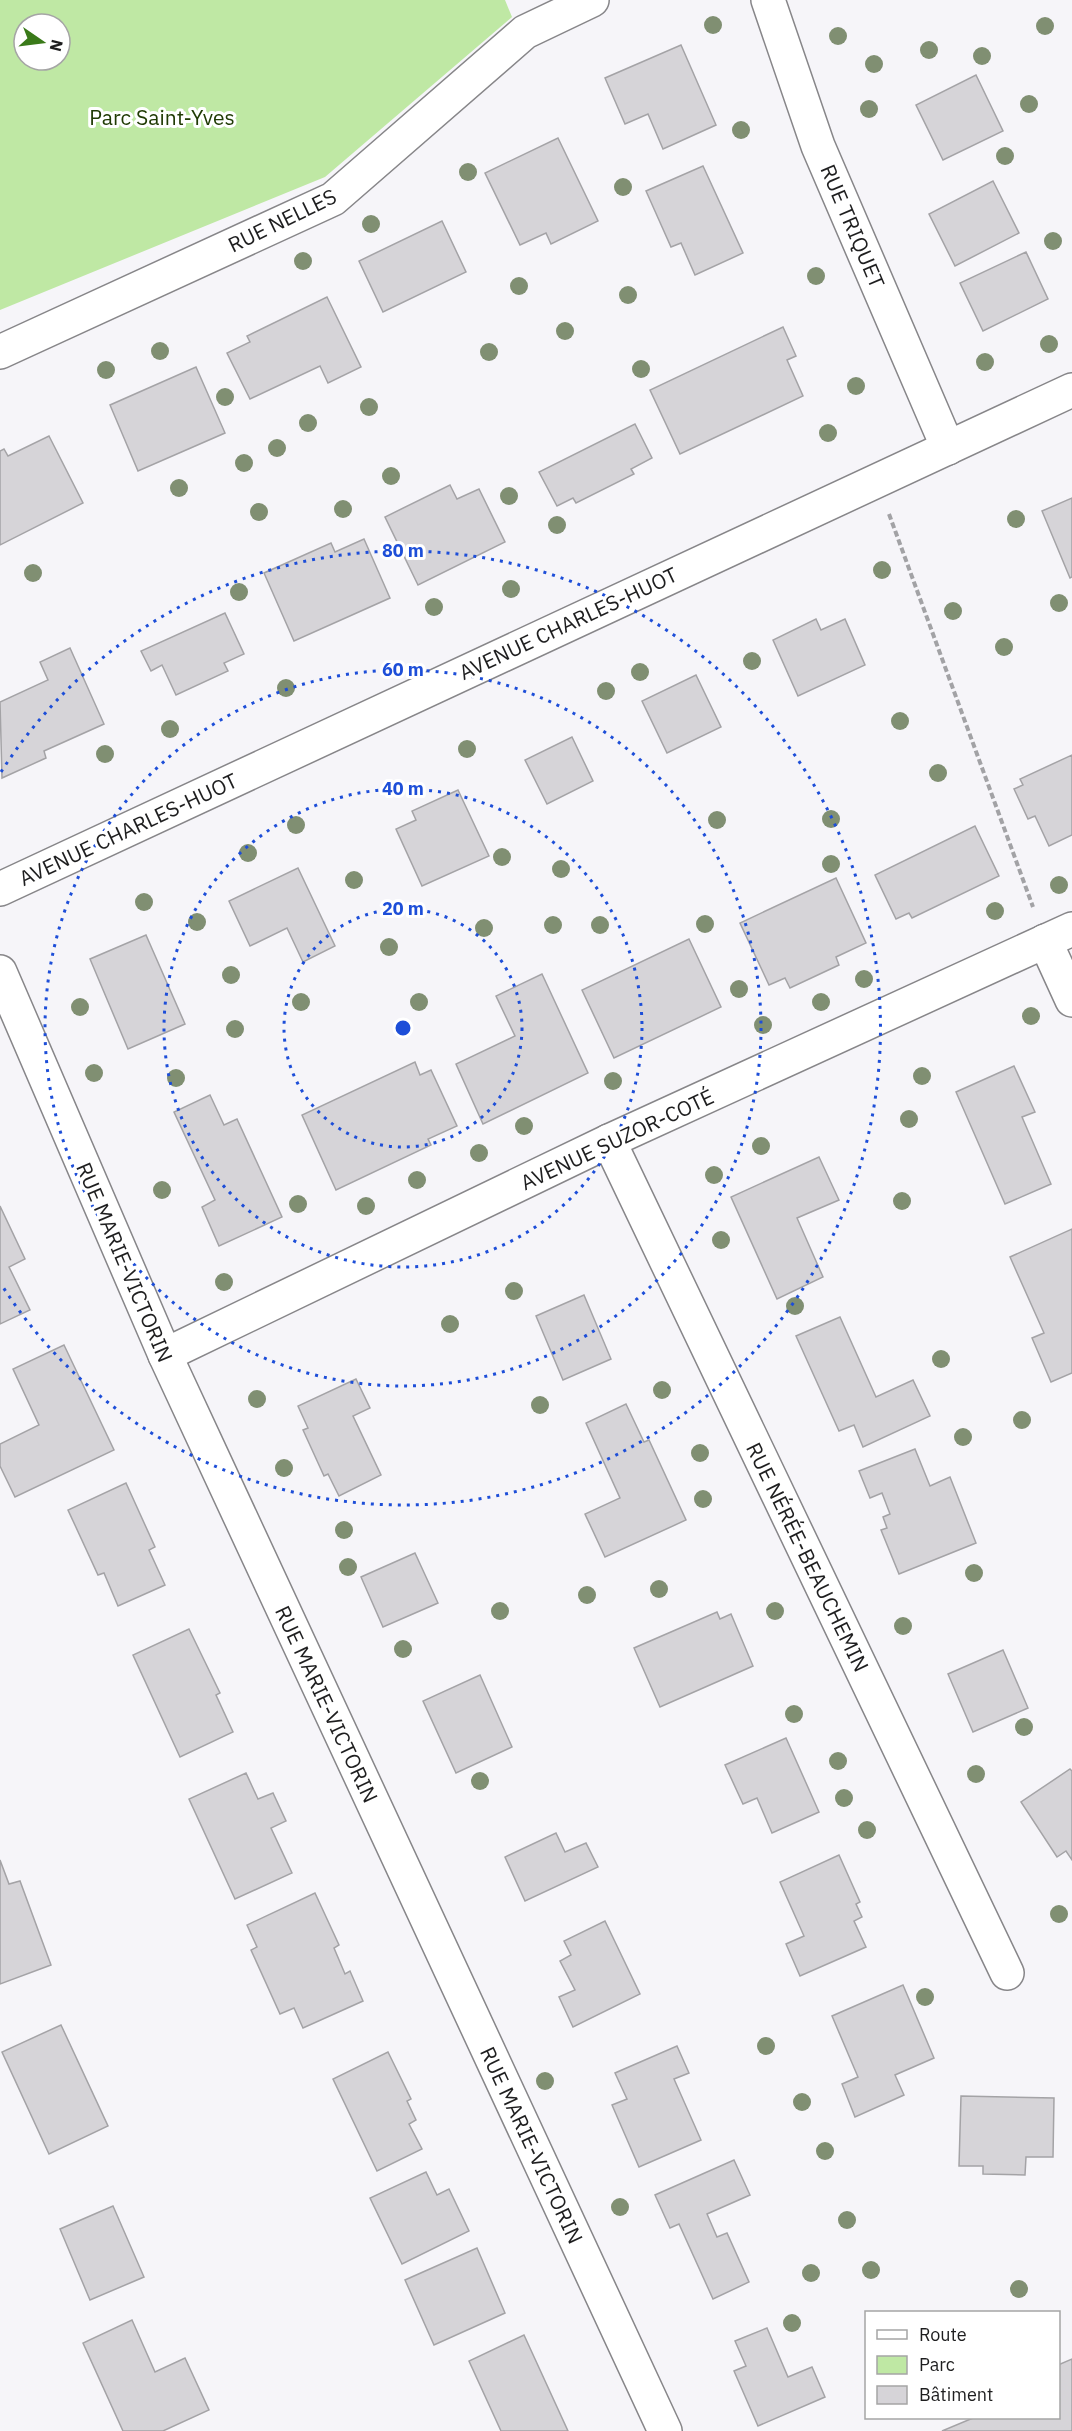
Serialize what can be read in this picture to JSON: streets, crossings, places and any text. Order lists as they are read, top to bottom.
{
  "streets": {
    "street": [
      "RUE NELLES",
      "RUE TRIQUET",
      "AVENUE CHARLES-HUOT",
      "AVENUE SUZOR-COTÉ",
      "RUE MARIE-VICTORIN",
      "RUE NÉRÉE-BEAUCHEMIN"
    ]
  },
  "crossings": [
    ["RUE TRIQUET", "AVENUE CHARLES-HUOT"],
    ["AVENUE SUZOR-COTÉ", "RUE MARIE-VICTORIN"],
    ["AVENUE SUZOR-COTÉ", "RUE NÉRÉE-BEAUCHEMIN"]
  ],
  "parks": ["Parc Saint-Yves"],
  "legend": ["Route", "Parc", "Bâtiment"],
  "north": "right",
  "rings": [
    "80 m",
    "60 m",
    "40 m",
    "20 m"
  ]
}
